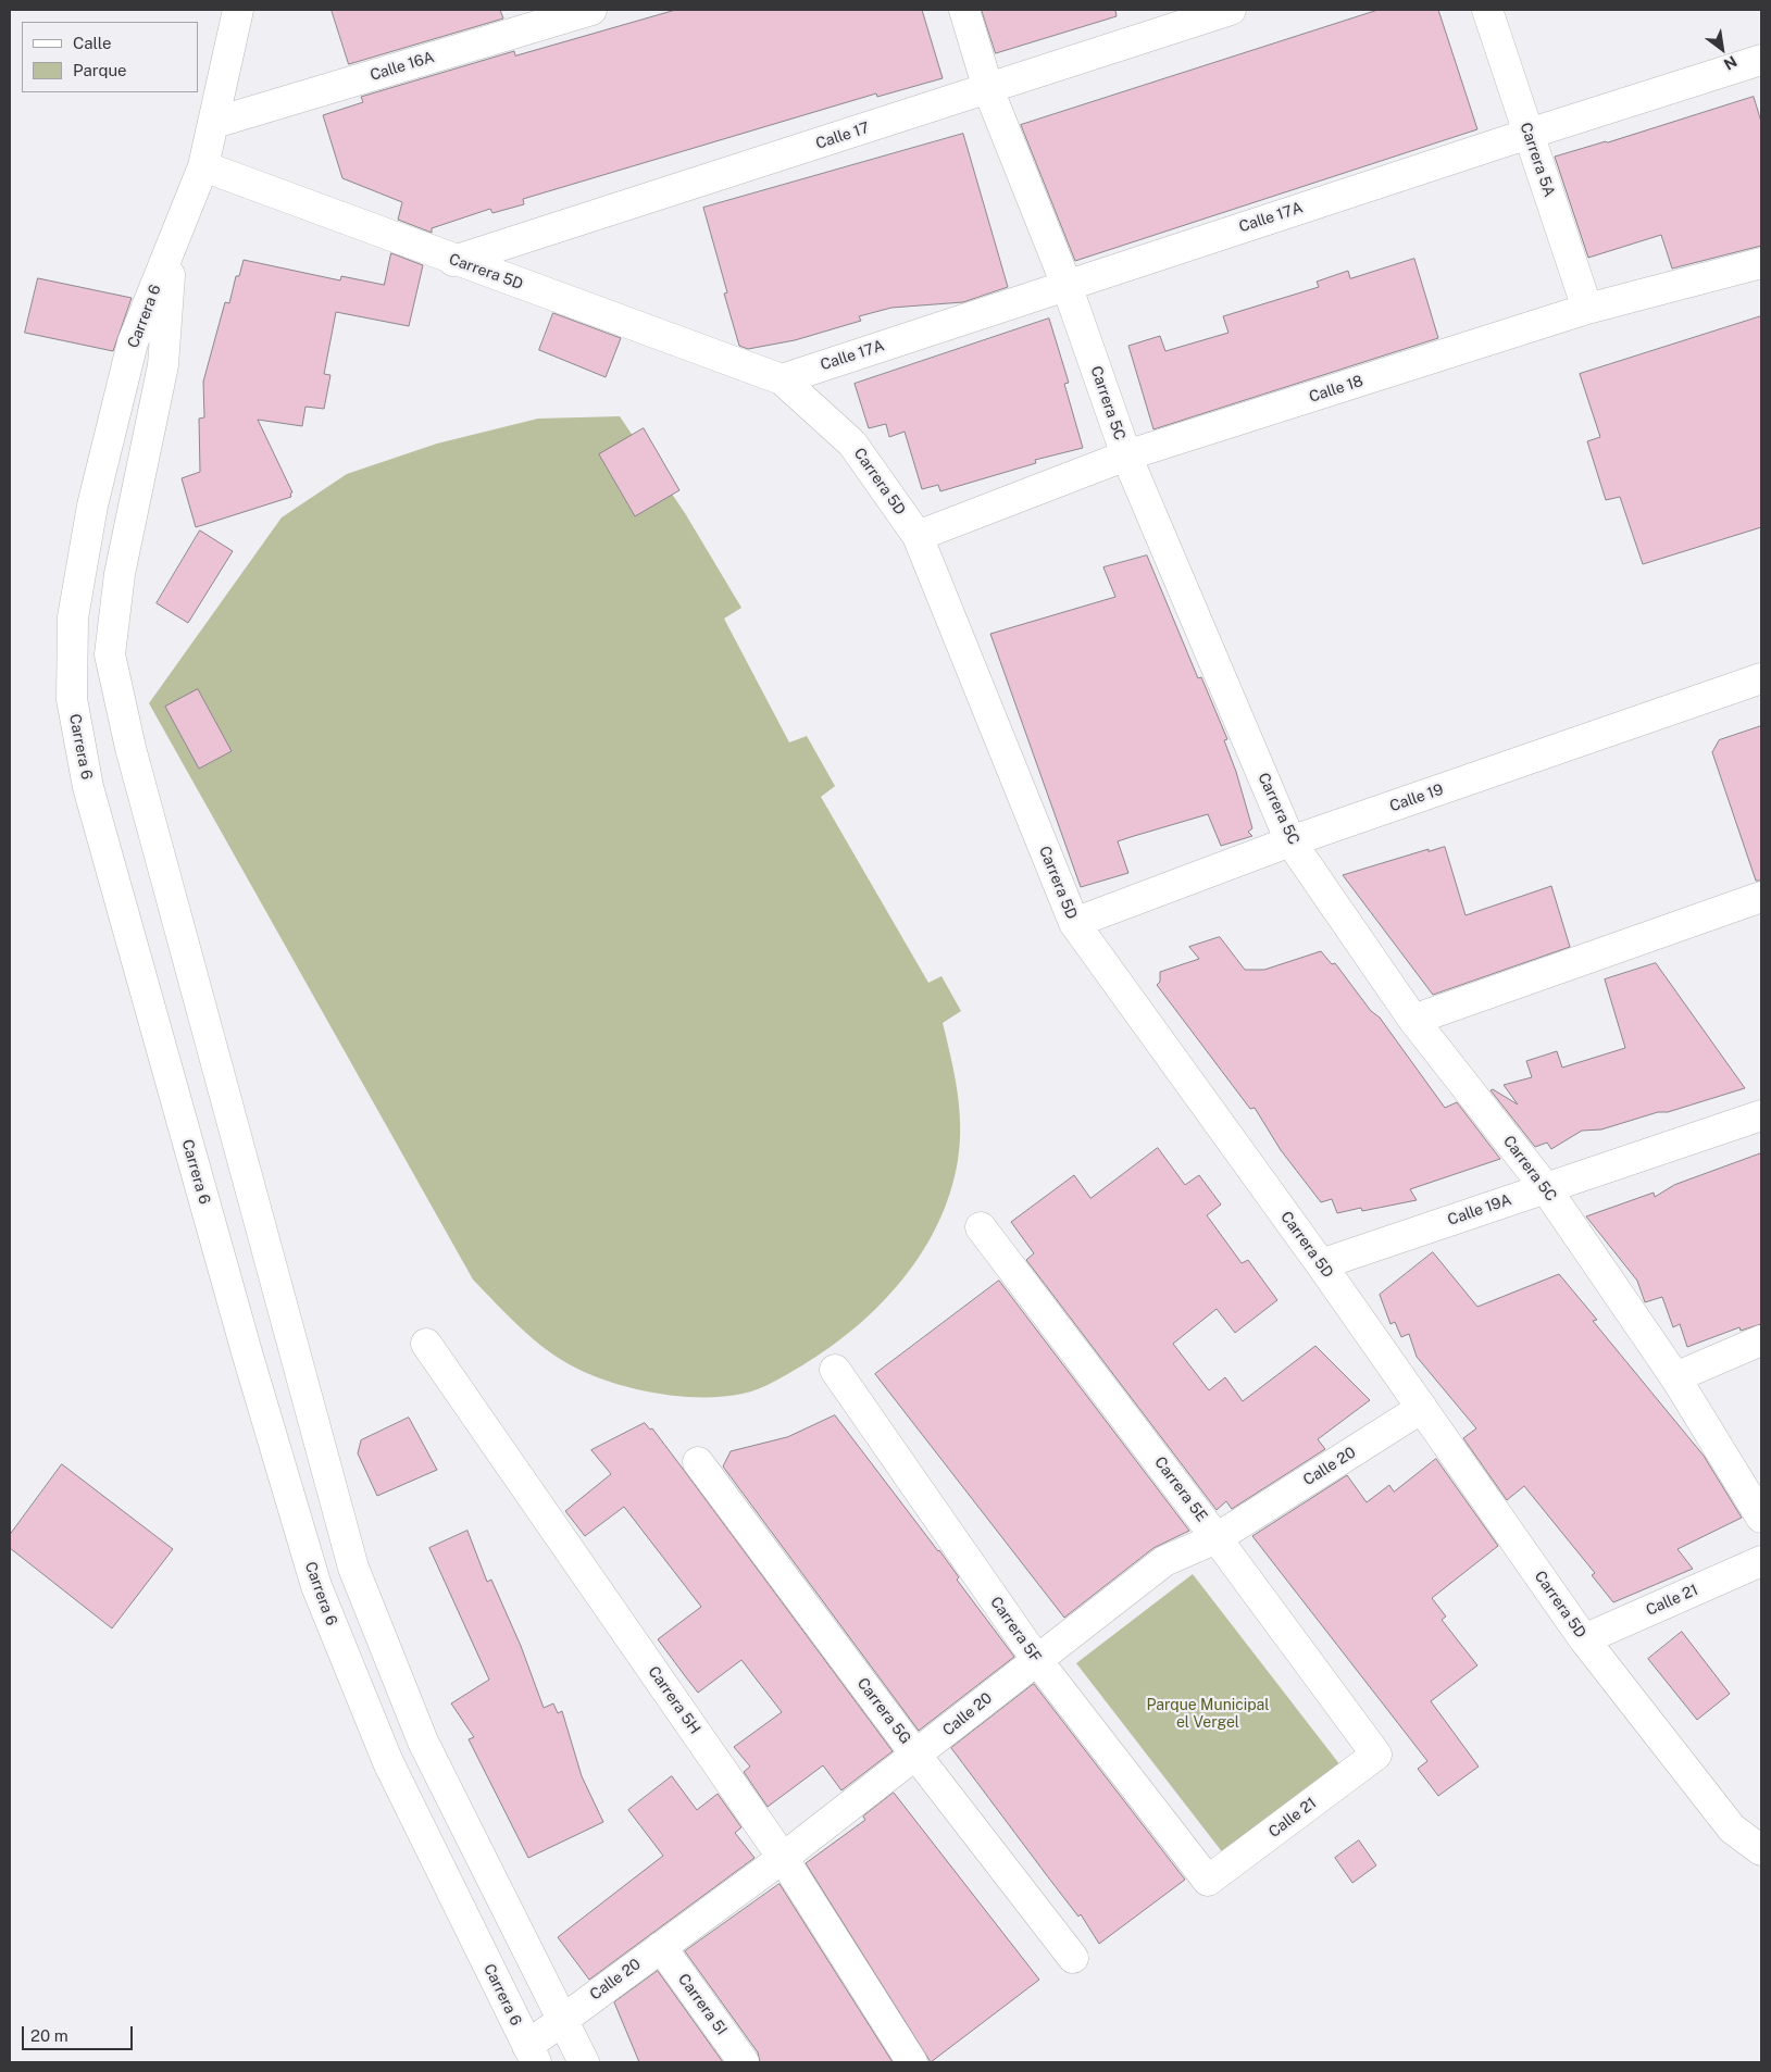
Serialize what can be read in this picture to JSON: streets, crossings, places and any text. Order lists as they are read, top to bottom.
{
  "streets": {
    "street": [
      "Calle 16A",
      "Calle 17",
      "Carrera 5A",
      "Calle 17A",
      "Carrera 5D",
      "Carrera 6",
      "Calle 18",
      "Carrera 5C",
      "Calle 19",
      "Calle 19A",
      "Calle 20",
      "Carrera 5E",
      "Calle 21",
      "Carrera 5F",
      "Carrera 5H",
      "Carrera 5G",
      "Carrera 5I"
    ]
  },
  "crossings": [
    ["Calle 16A", "Carrera 6"],
    ["Calle 17", "Carrera 5D"],
    ["Calle 17", "Carrera 5C"],
    ["Carrera 5A", "Calle 17A"],
    ["Carrera 5A", "Calle 18"],
    ["Calle 17A", "Carrera 5D"],
    ["Calle 17A", "Carrera 5C"],
    ["Carrera 5D", "Carrera 6"],
    ["Carrera 5D", "Calle 18"],
    ["Carrera 5D", "Calle 19"],
    ["Carrera 5D", "Calle 19A"],
    ["Carrera 5D", "Calle 20"],
    ["Carrera 5D", "Calle 21"],
    ["Carrera 6", "Calle 20"],
    ["Calle 18", "Carrera 5C"],
    ["Carrera 5C", "Calle 19"],
    ["Carrera 5C", "Calle 19A"],
    ["Calle 20", "Carrera 5E"],
    ["Calle 20", "Carrera 5F"],
    ["Calle 20", "Carrera 5H"],
    ["Calle 20", "Carrera 5G"],
    ["Calle 20", "Carrera 5I"],
    ["Carrera 5E", "Calle 21"],
    ["Calle 21", "Carrera 5F"]
  ],
  "parks": ["Parque Municipal el Vergel"],
  "legend": ["Calle", "Parque"],
  "scale_bar": "20 m",
  "north": "bottom right"
}
